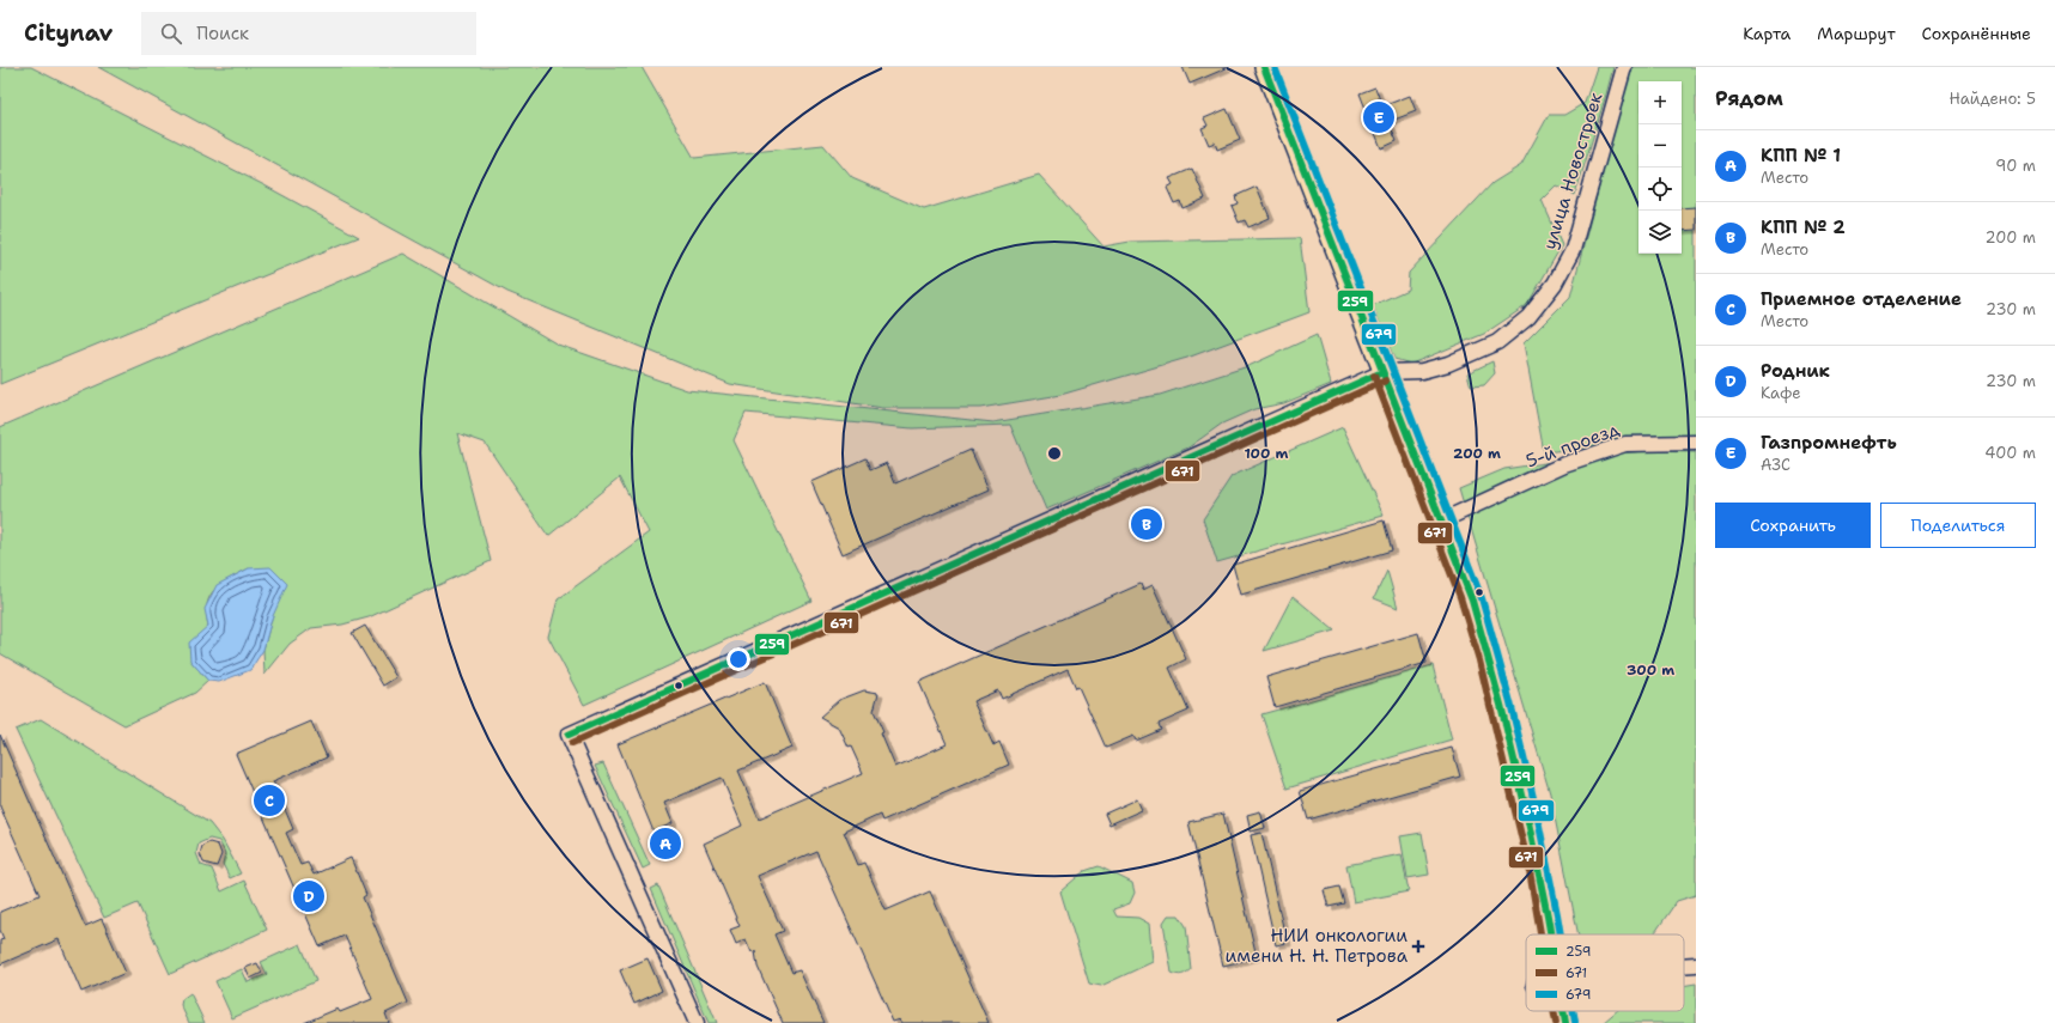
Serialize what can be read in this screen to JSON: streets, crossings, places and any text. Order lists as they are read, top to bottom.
{
  "streets": {
    "street": ["улица Новостроек", "5-й проезд"]
  },
  "places": {
    "health": ["НИИ онкологии имени Н. Н. Петрова"]
  },
  "lines": ["transit line 259", "transit line 679", "transit line 671"],
  "legend": ["259", "671", "679"],
  "page": {
    "header": "Citynav",
    "search": "Поиск",
    "nav": ["Карта", "Маршрут", "Сохранённые"],
    "heading": ["Рядом", "Найдено: 5"],
    "map_buttons": ["+", "−"],
    "pins": [
      "E",
      "B",
      "C",
      "A",
      "D"
    ],
    "list": [
      {
        "mark": "A",
        "name": "КПП № 1",
        "note": "Место",
        "value": "90 m"
      },
      {
        "mark": "B",
        "name": "КПП № 2",
        "note": "Место",
        "value": "200 m"
      },
      {
        "mark": "C",
        "name": "Приемное отделение",
        "note": "Место",
        "value": "230 m"
      },
      {
        "mark": "D",
        "name": "Родник",
        "note": "Кафе",
        "value": "230 m"
      },
      {
        "mark": "E",
        "name": "Газпромнефть",
        "note": "АЗС",
        "value": "400 m"
      }
    ],
    "buttons": ["Сохранить", "Поделиться"]
  },
  "rings": ["100 m", "200 m", "300 m"]
}
